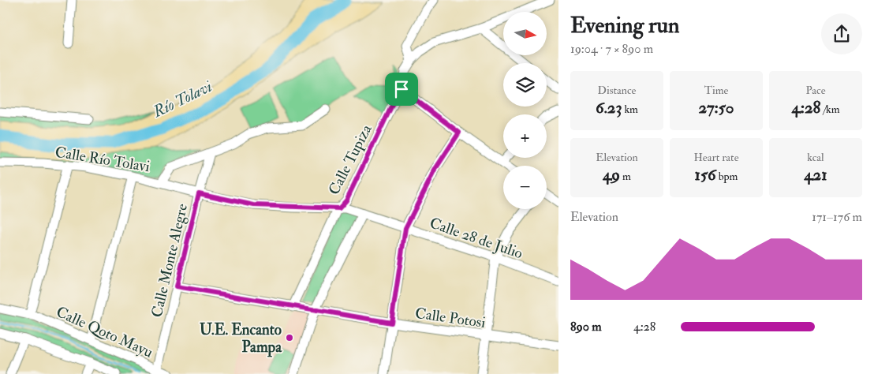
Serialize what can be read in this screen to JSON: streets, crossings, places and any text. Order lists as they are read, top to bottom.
{
  "streets": {
    "street": [
      "Calle Río Tolavi",
      "Calle Tupiza",
      "Calle 28 de Julio",
      "Calle Monte Alegre",
      "Calle Potosi",
      "Calle Qoto Mayu"
    ]
  },
  "crossings": [
    ["Calle Río Tolavi", "Calle 28 de Julio"],
    ["Calle Río Tolavi", "Calle Monte Alegre"],
    ["Calle Tupiza", "Calle 28 de Julio"],
    ["Calle Tupiza", "Calle Potosi"],
    ["Calle 28 de Julio", "Calle Monte Alegre"],
    ["Calle Monte Alegre", "Calle Potosi"],
    ["Calle Monte Alegre", "Calle Qoto Mayu"]
  ],
  "water": ["Río Tolavi"],
  "places": ["U.E. Encanto Pampa"],
  "north": "right",
  "page": {
    "heading": ["Evening run", "19:04 · 7 × 890 m"],
    "map_buttons": ["+", "−"],
    "stats": [
      ["Distance", "6.23 km"],
      ["Time", "27:50"],
      ["Pace", "4:28 /km"],
      ["Elevation", "49 m"],
      ["Heart rate", "156 bpm"],
      ["kcal", "421"]
    ],
    "chart": ["Elevation", "171–176 m"],
    "list": [
      {
        "name": "890 m",
        "note": "4:28"
      }
    ]
  }
}
